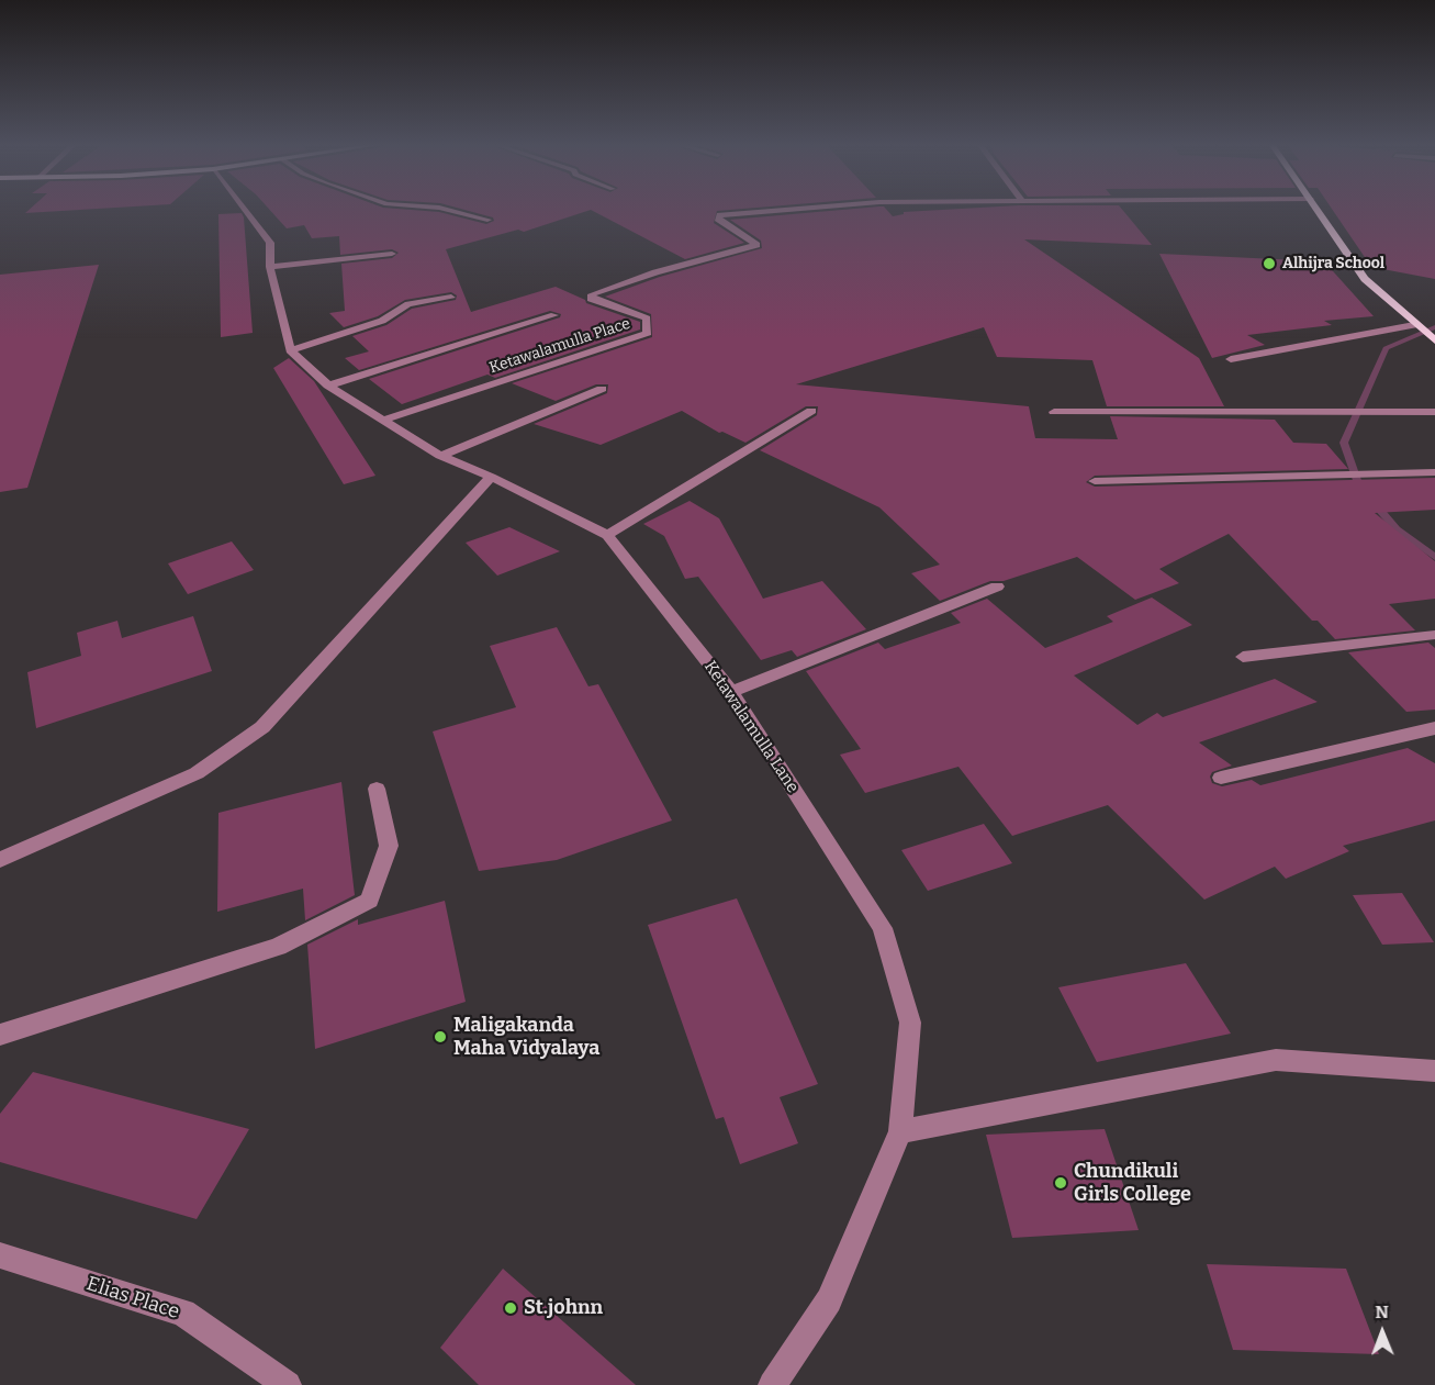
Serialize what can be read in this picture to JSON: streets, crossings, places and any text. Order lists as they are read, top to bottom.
{
  "streets": {
    "street": ["Ketawalamulla Place", "Ketawalamulla Lane", "Elias Place"]
  },
  "crossings": [
    ["Ketawalamulla Place", "Ketawalamulla Lane"]
  ],
  "places": [
    "Alhijra School",
    "Maligakanda Maha Vidyalaya",
    "Chundikuli Girls College",
    "St.johnn"
  ],
  "north": "top"
}
